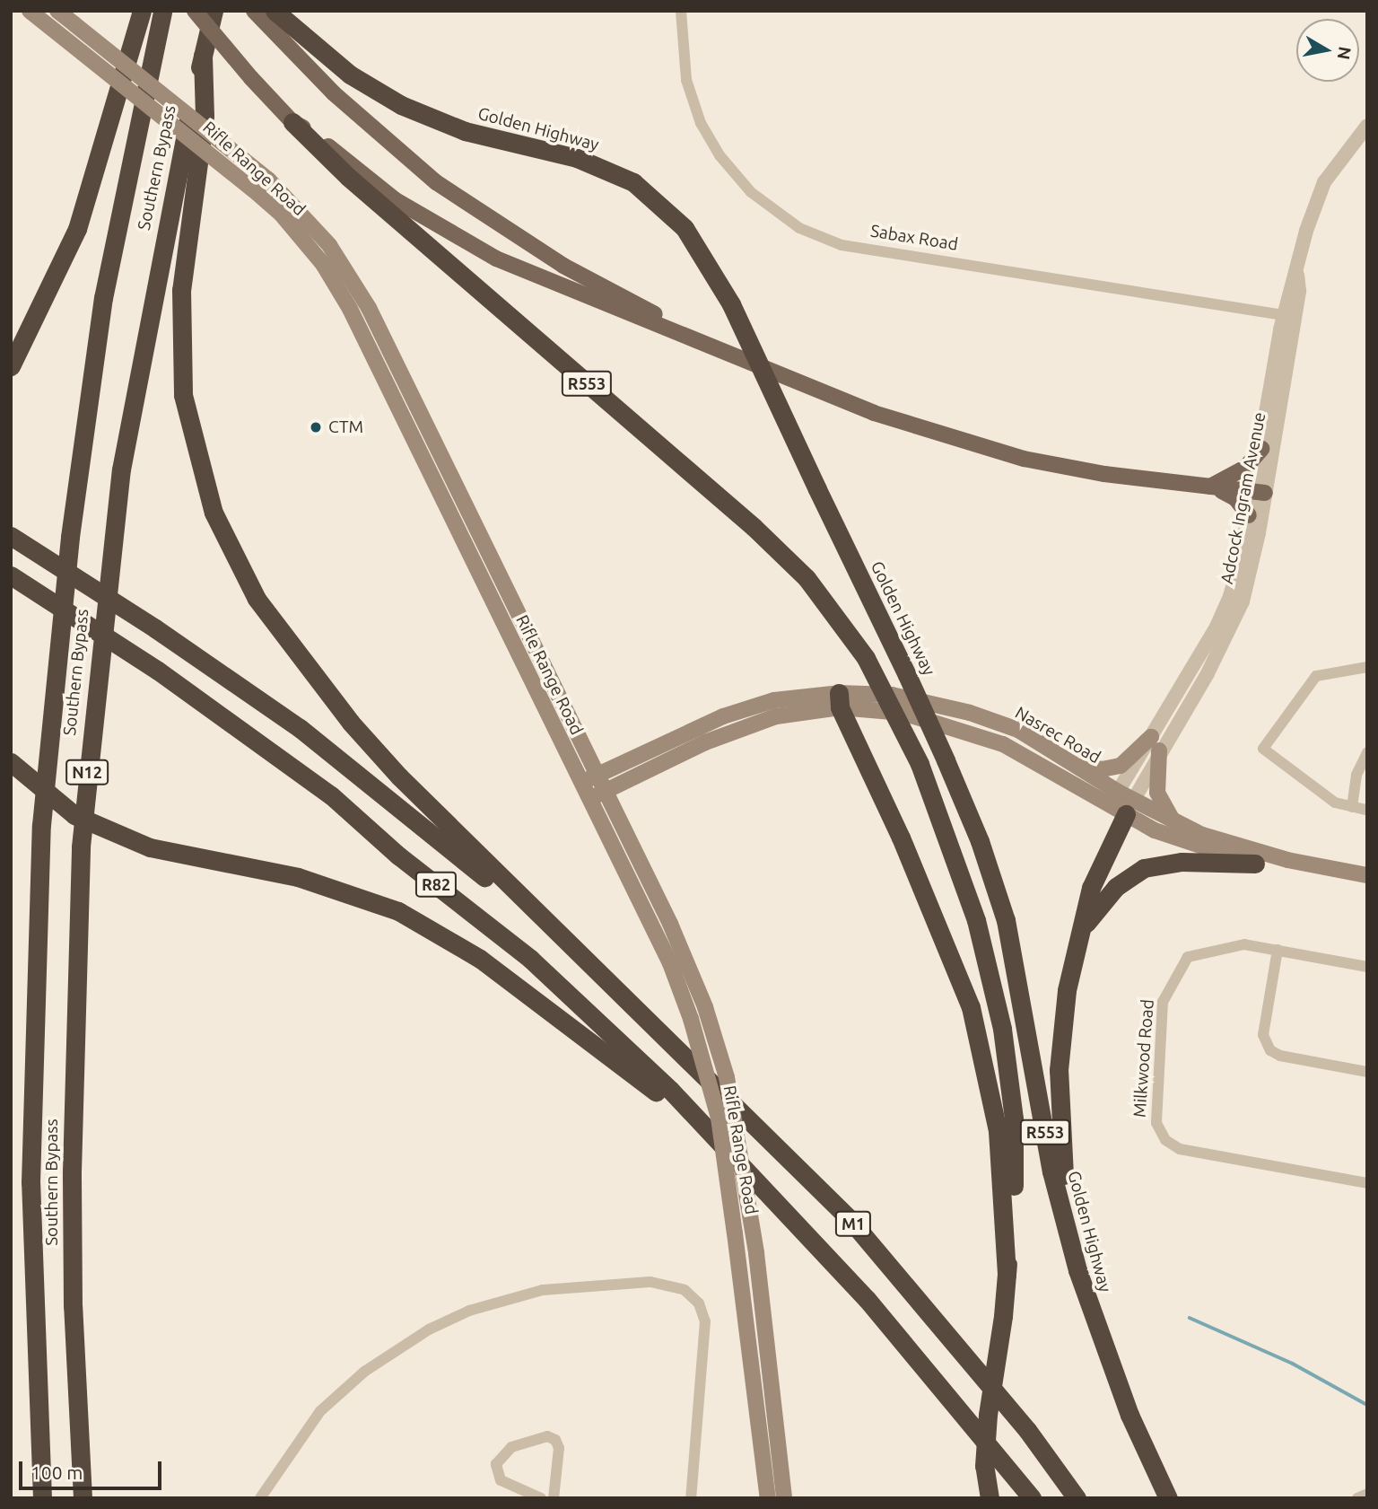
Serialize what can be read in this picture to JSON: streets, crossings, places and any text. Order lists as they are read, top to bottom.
{
  "streets": {
    "highway": [
      "Golden Highway",
      "Southern Bypass",
      "R553",
      "N12",
      "R82",
      "M1"
    ],
    "main road": ["Rifle Range Road", "Nasrec Road"],
    "street": ["Sabax Road", "Adcock Ingram Avenue", "Milkwood Road"]
  },
  "crossings": [
    ["Rifle Range Road", "Nasrec Road"],
    ["Sabax Road", "Adcock Ingram Avenue"],
    ["Adcock Ingram Avenue", "Nasrec Road"],
    ["R82", "M1"]
  ],
  "places": ["CTM"],
  "scale_bar": "100 m",
  "north": "right"
}
